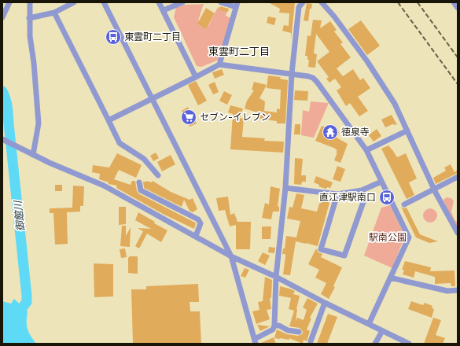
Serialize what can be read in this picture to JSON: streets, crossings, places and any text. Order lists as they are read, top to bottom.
{
  "districts": ["東雲町二丁目"],
  "water": ["御館川"],
  "parks": ["駅南公園"],
  "places": {
    "bus stop": ["東雲町二丁目", "直江津駅南口"],
    "supermarket": ["セブン-イレブン"],
    "temple": ["徳泉寺"]
  }
}
